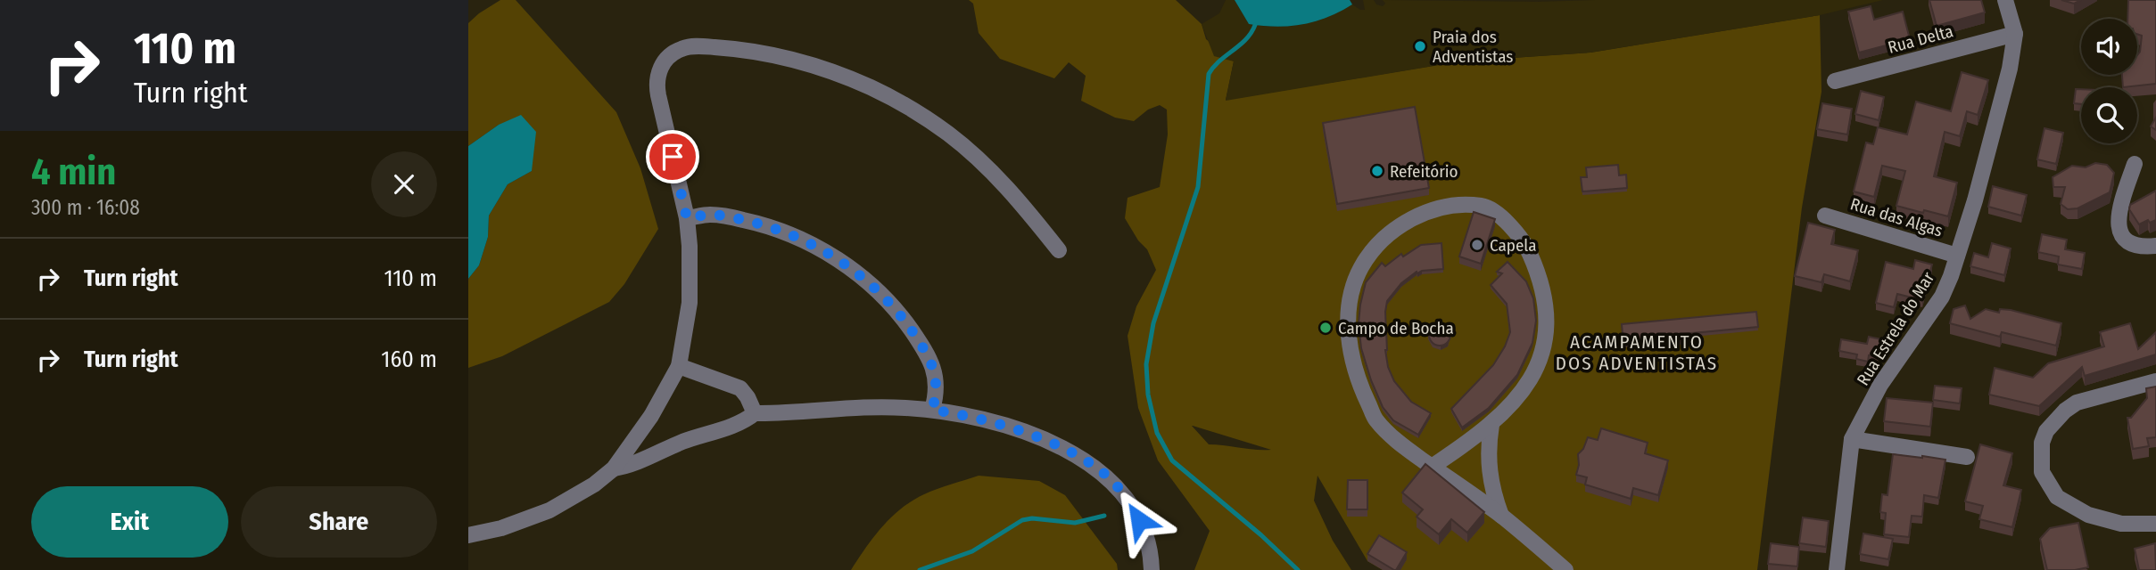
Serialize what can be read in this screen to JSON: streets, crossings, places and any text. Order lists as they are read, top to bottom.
{
  "streets": {
    "street": ["Rua Delta", "Rua das Algas", "Rua Estrela do Mar"]
  },
  "crossings": [
    ["Rua Delta", "Rua Estrela do Mar"],
    ["Rua das Algas", "Rua Estrela do Mar"]
  ],
  "districts": ["ACAMPAMENTO DOS ADVENTISTAS"],
  "places": [
    "Praia dos Adventistas",
    "Refeitório",
    "Capela",
    "Campo de Bocha"
  ],
  "page": {
    "turn": ["110 m", "Turn right"],
    "heading": ["4 min", "300 m · 16:08"],
    "list": [
      {
        "name": "Turn right",
        "value": "110 m"
      },
      {
        "name": "Turn right",
        "value": "160 m"
      }
    ],
    "buttons": ["Exit", "Share"]
  }
}
